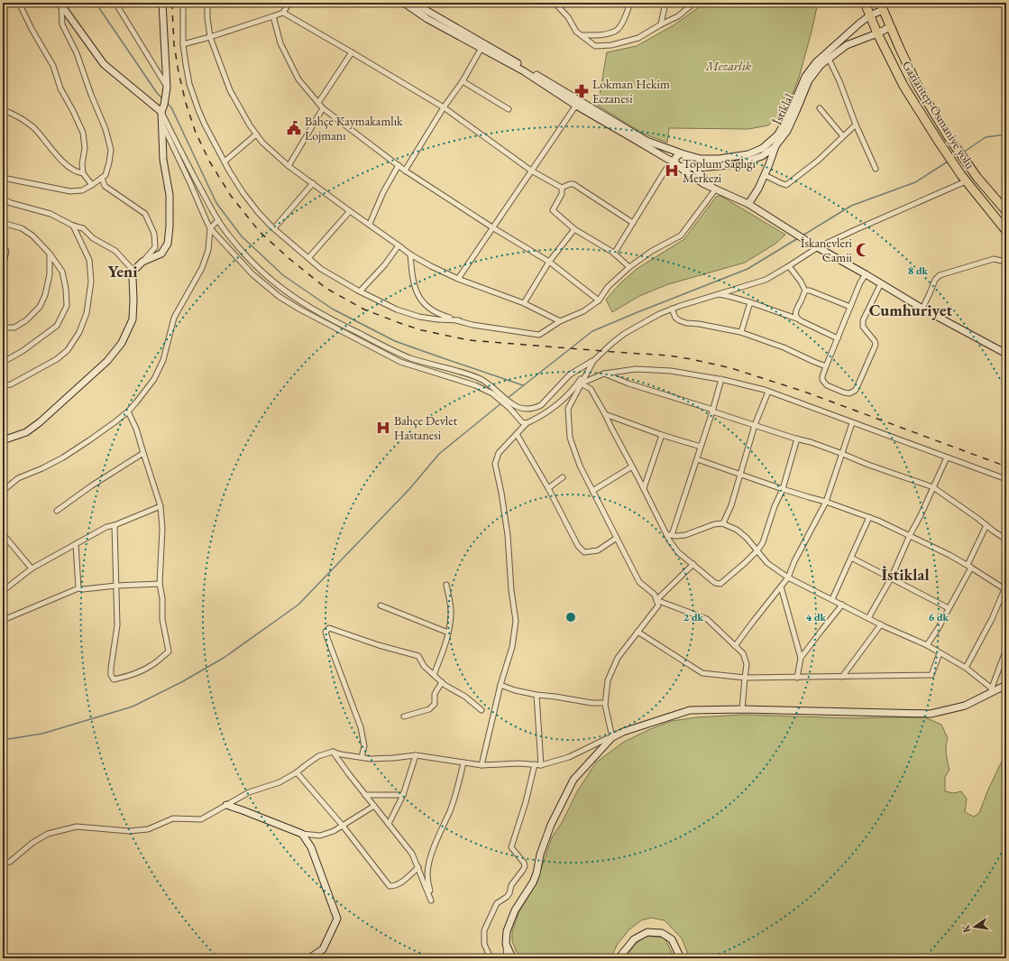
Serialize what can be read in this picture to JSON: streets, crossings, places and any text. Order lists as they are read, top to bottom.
{
  "streets": {
    "highway": ["Gaziantep-Osmaniye yolu"],
    "street": ["İstiklal"]
  },
  "crossings": [
    ["İstiklal", "Gaziantep-Osmaniye yolu"]
  ],
  "districts": ["Yeni", "Cumhuriyet", "İstiklal"],
  "parks": ["Mezarlık"],
  "places": {
    "pharmacy": ["Lokman Hekim Eczanesi"],
    "public building": ["Bahçe Kaymakamlık Lojmanı"],
    "hospital": ["Toplum Saglıgı Merkezi", "Bahçe Devlet Hastanesi"],
    "mosque": ["İskanevleri Camii"]
  },
  "north": "left",
  "rings": [
    "8 dk",
    "2 dk",
    "4 dk",
    "6 dk"
  ]
}
